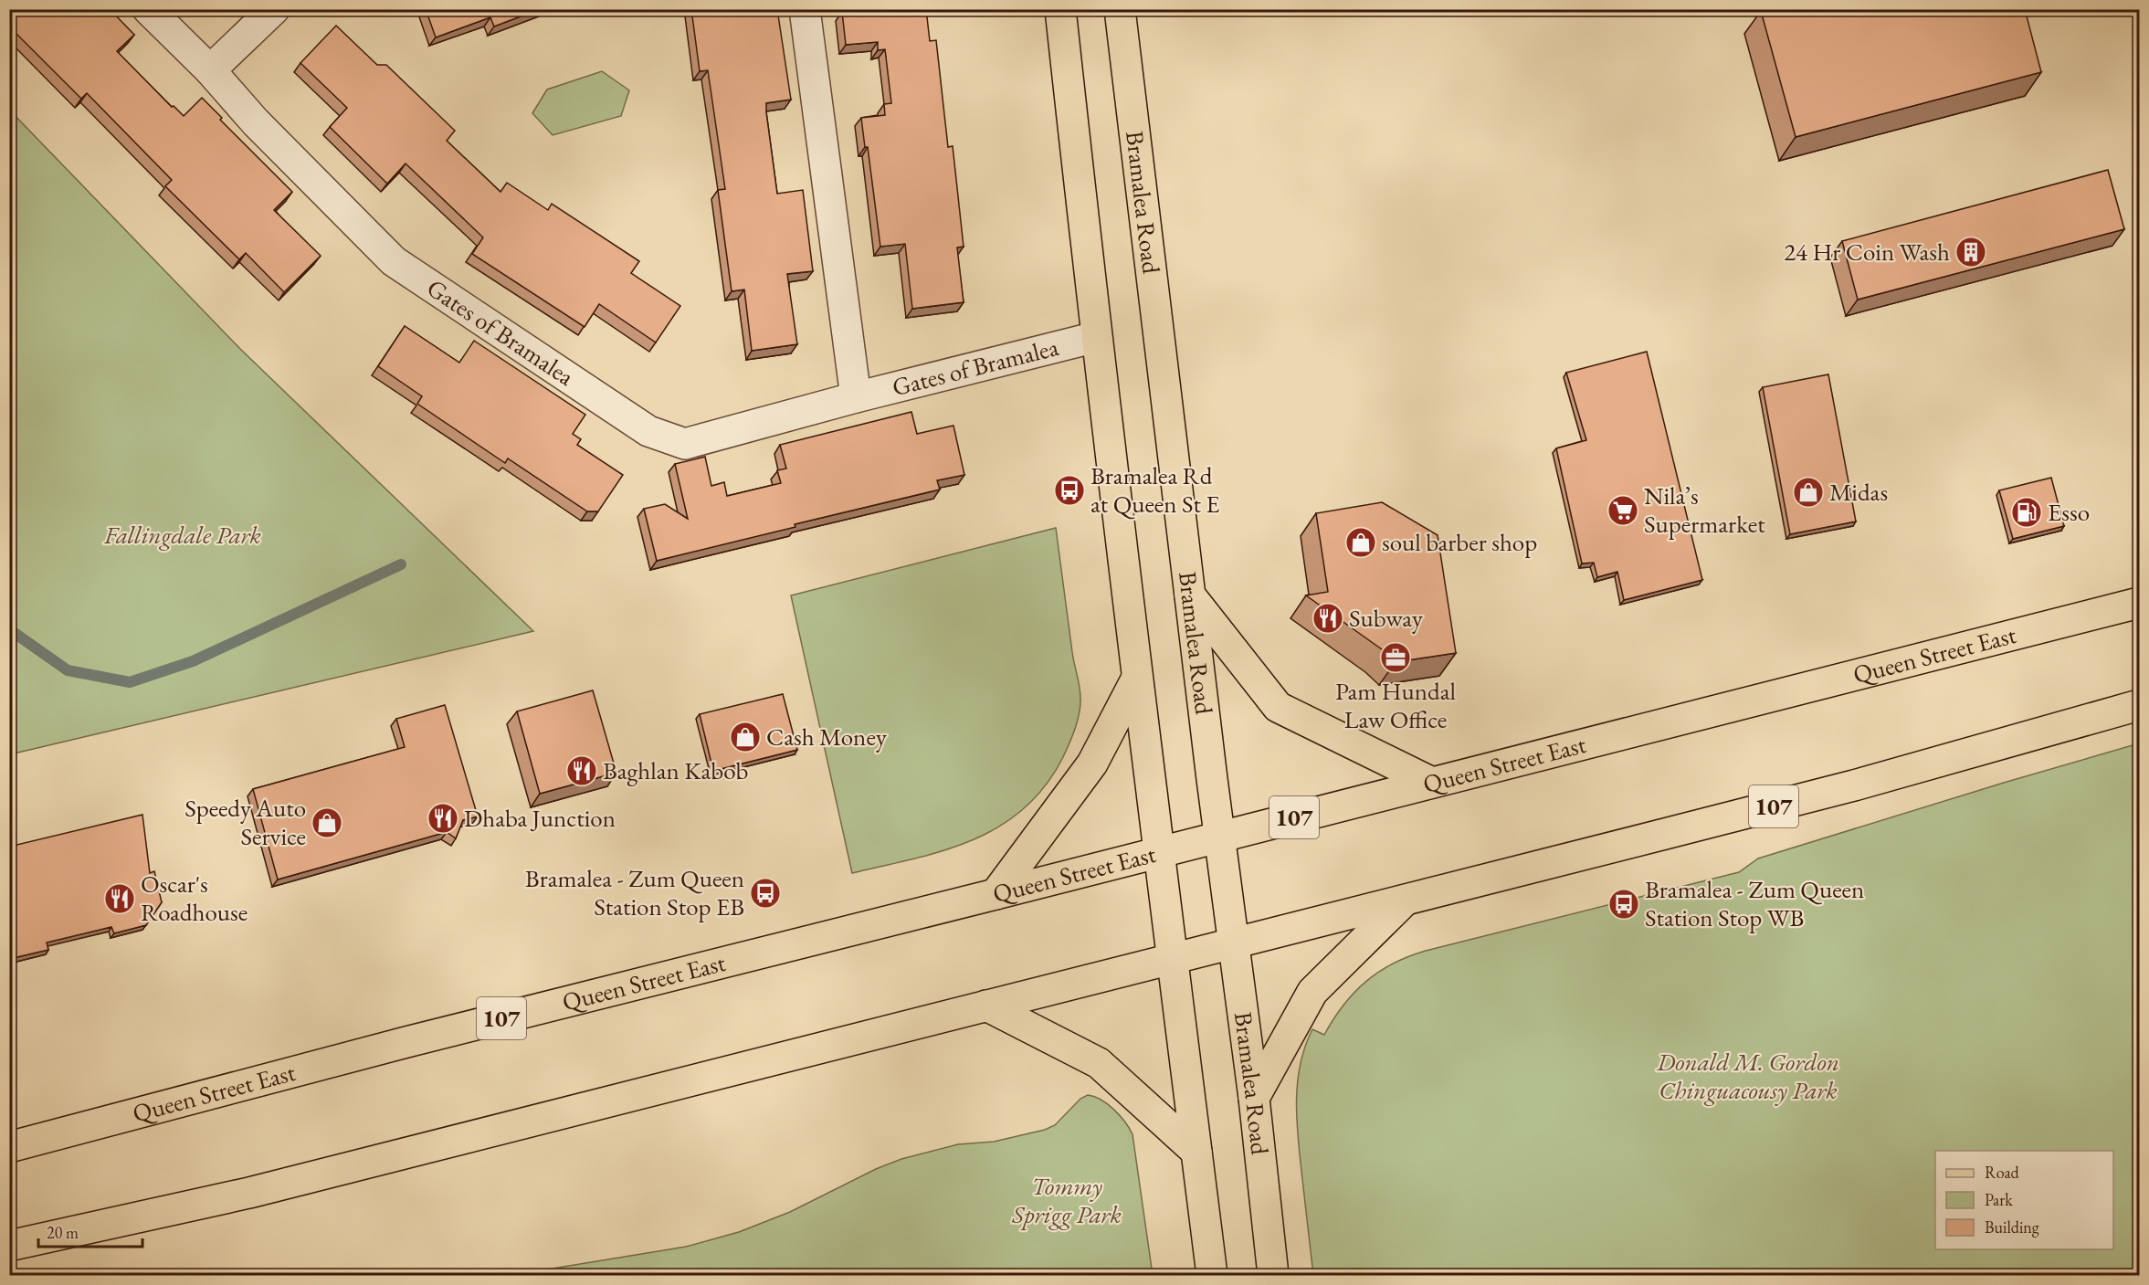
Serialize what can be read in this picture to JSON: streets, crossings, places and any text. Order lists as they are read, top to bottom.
{
  "streets": {
    "main road": ["Bramalea Road", "Queen Street East", "107"],
    "street": ["Gates of Bramalea"]
  },
  "crossings": [
    ["Bramalea Road", "Queen Street East"],
    ["Bramalea Road", "107"]
  ],
  "parks": ["Fallingdale Park", "Donald M. Gordon Chinguacousy Park", "Tommy Sprigg Park"],
  "places": {
    "building": ["24 Hr Coin Wash"],
    "bus stop": ["Bramalea Rd at Queen St E", "Bramalea - Zum Queen Station Stop EB", "Bramalea - Zum Queen Station Stop WB"],
    "shop": [
      "Midas",
      "soul barber shop",
      "Cash Money",
      "Speedy Auto Service"
    ],
    "supermarket": ["Nila’s Supermarket"],
    "fuel station": ["Esso"],
    "restaurant": [
      "Subway",
      "Baghlan Kabob",
      "Dhaba Junction",
      "Oscar's Roadhouse"
    ],
    "office": ["Pam Hundal Law Office"]
  },
  "legend": ["Road", "Park", "Building"],
  "scale_bar": "20 m"
}
